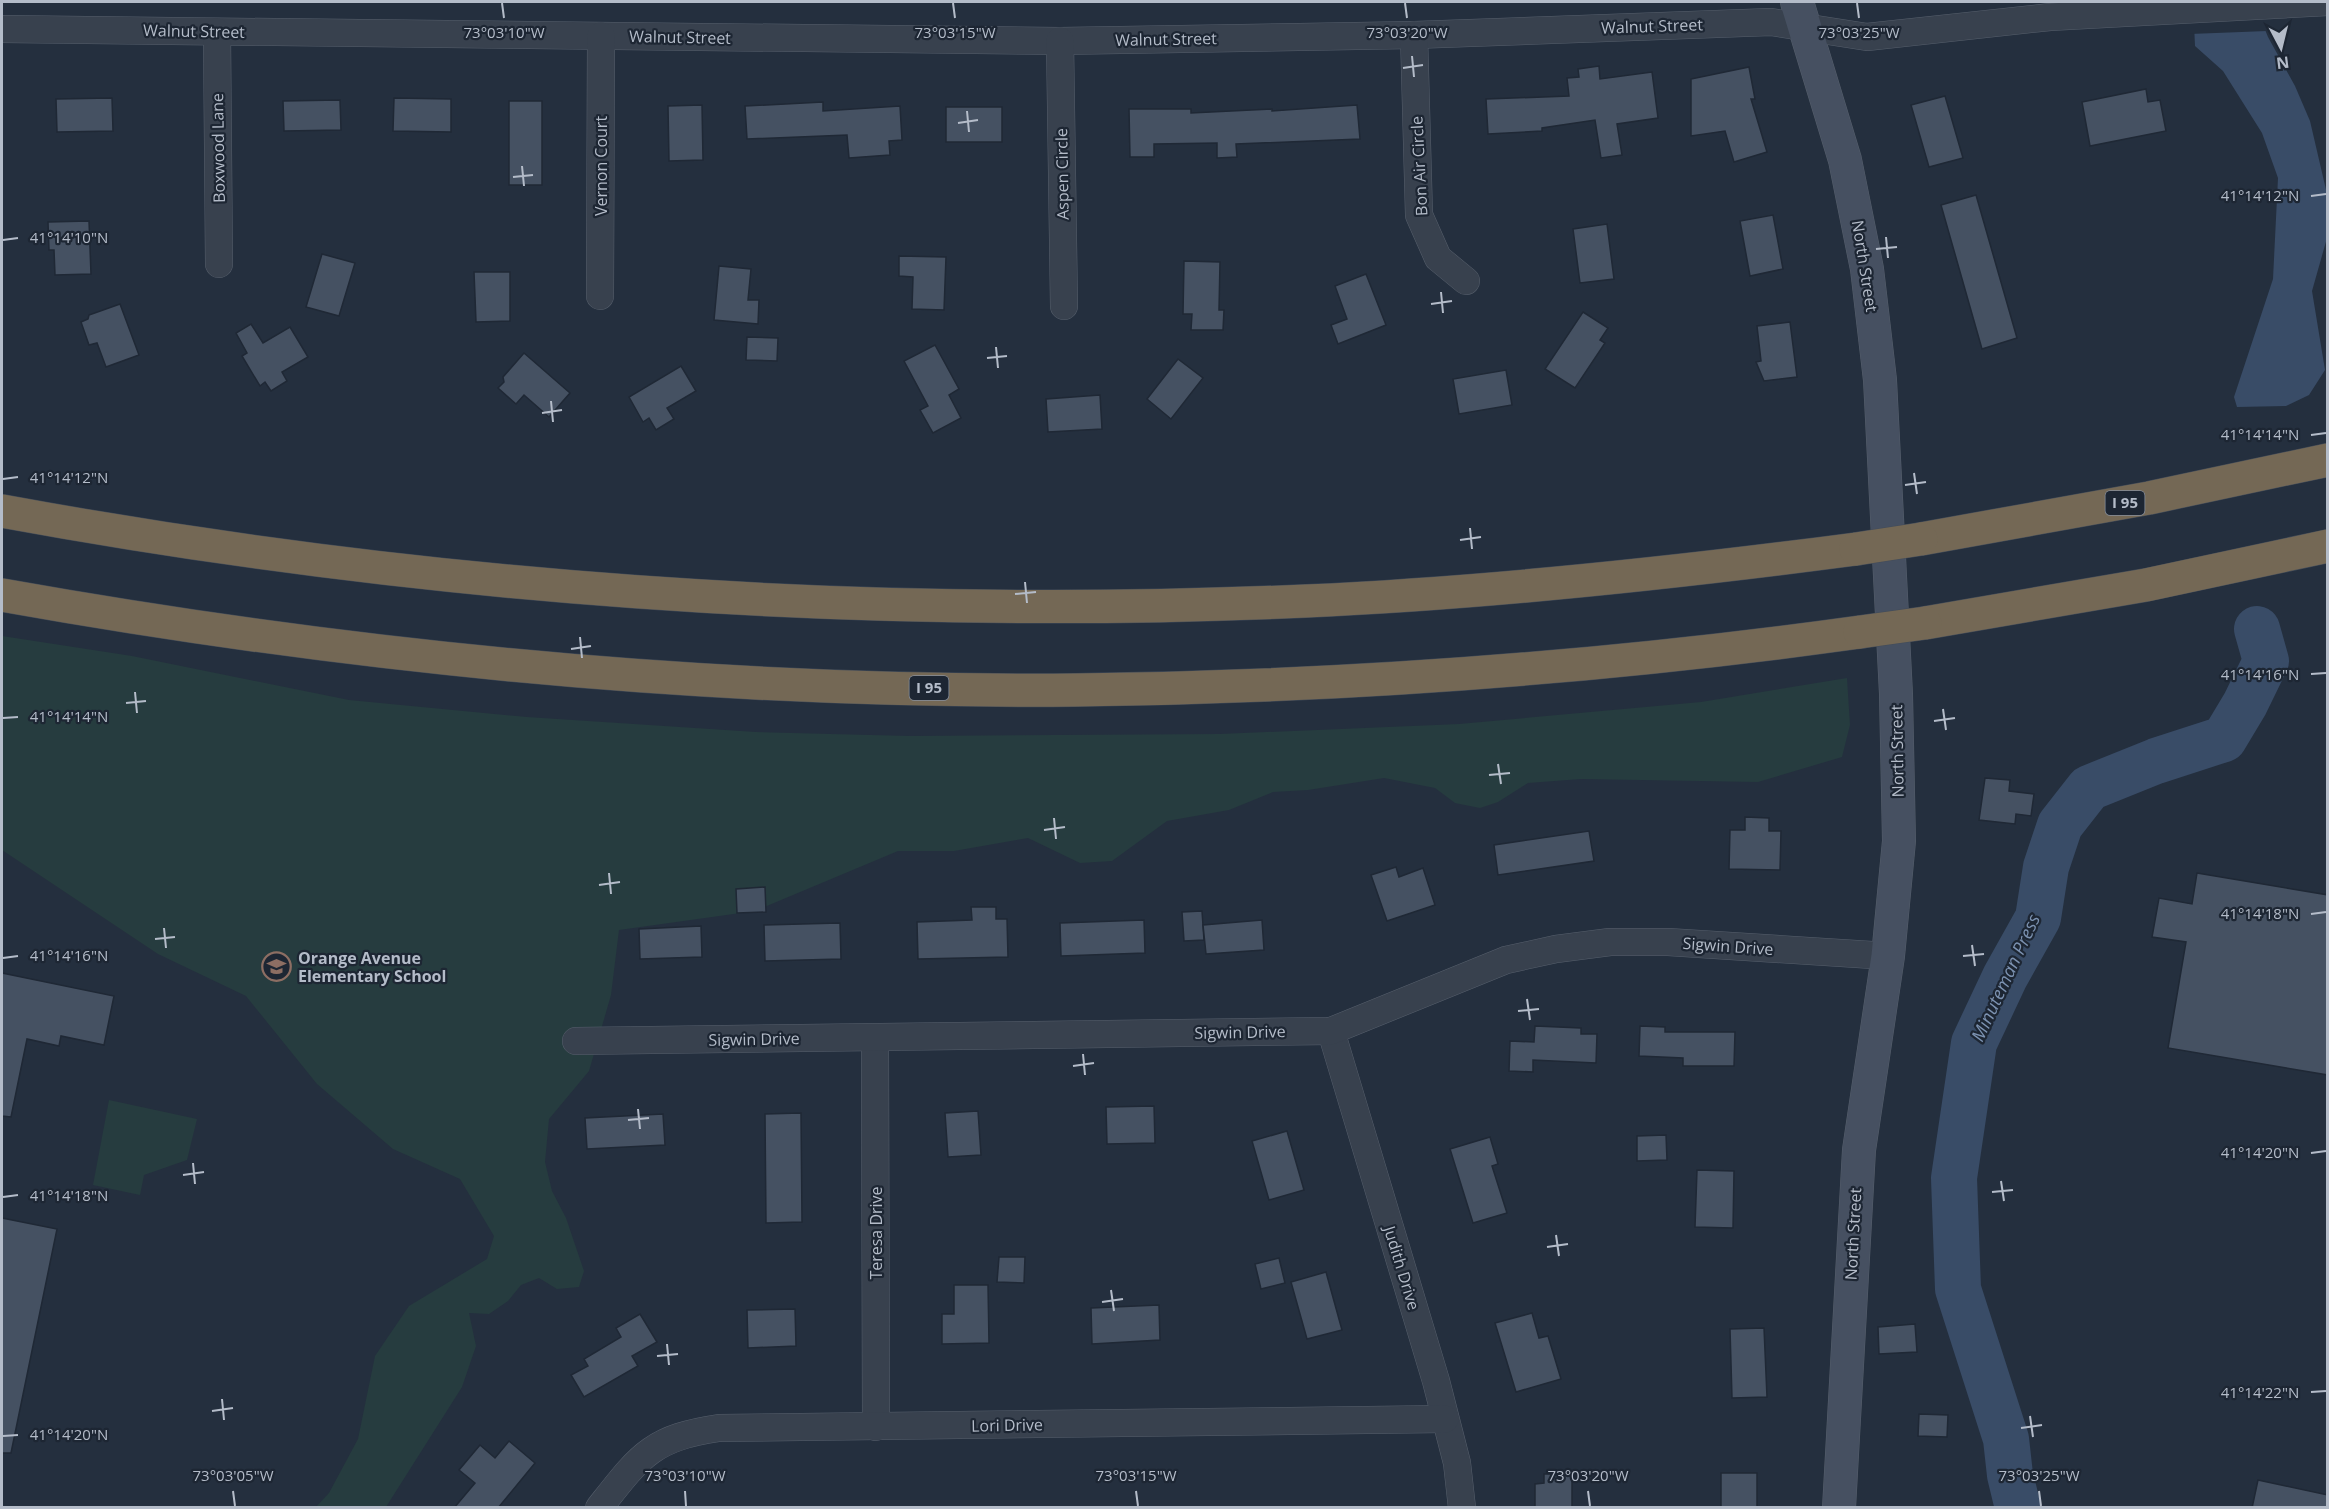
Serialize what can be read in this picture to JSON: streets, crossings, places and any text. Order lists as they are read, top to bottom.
{
  "streets": {
    "highway": ["I 95"],
    "main road": ["North Street"],
    "street": [
      "Walnut Street",
      "Boxwood Lane",
      "Vernon Court",
      "Bon Air Circle",
      "Aspen Circle",
      "Sigwin Drive",
      "Teresa Drive",
      "Judith Drive",
      "Lori Drive"
    ]
  },
  "crossings": [
    ["Walnut Street", "Boxwood Lane"],
    ["Walnut Street", "Vernon Court"],
    ["Walnut Street", "Bon Air Circle"],
    ["Walnut Street", "Aspen Circle"],
    ["Walnut Street", "North Street"],
    ["North Street", "Sigwin Drive"],
    ["Sigwin Drive", "Teresa Drive"],
    ["Sigwin Drive", "Judith Drive"],
    ["Teresa Drive", "Lori Drive"],
    ["Judith Drive", "Lori Drive"]
  ],
  "water": ["Minuteman Press"],
  "places": {
    "school or university": ["Orange Avenue Elementary School"]
  },
  "north": "bottom",
  "coordinates": [
    "73°03'10\"W",
    "73°03'15\"W",
    "73°03'20\"W",
    "73°03'25\"W",
    "41°14'12\"N",
    "41°14'10\"N",
    "41°14'14\"N",
    "41°14'16\"N",
    "41°14'18\"N",
    "41°14'20\"N",
    "41°14'22\"N",
    "73°03'05\"W"
  ]
}
